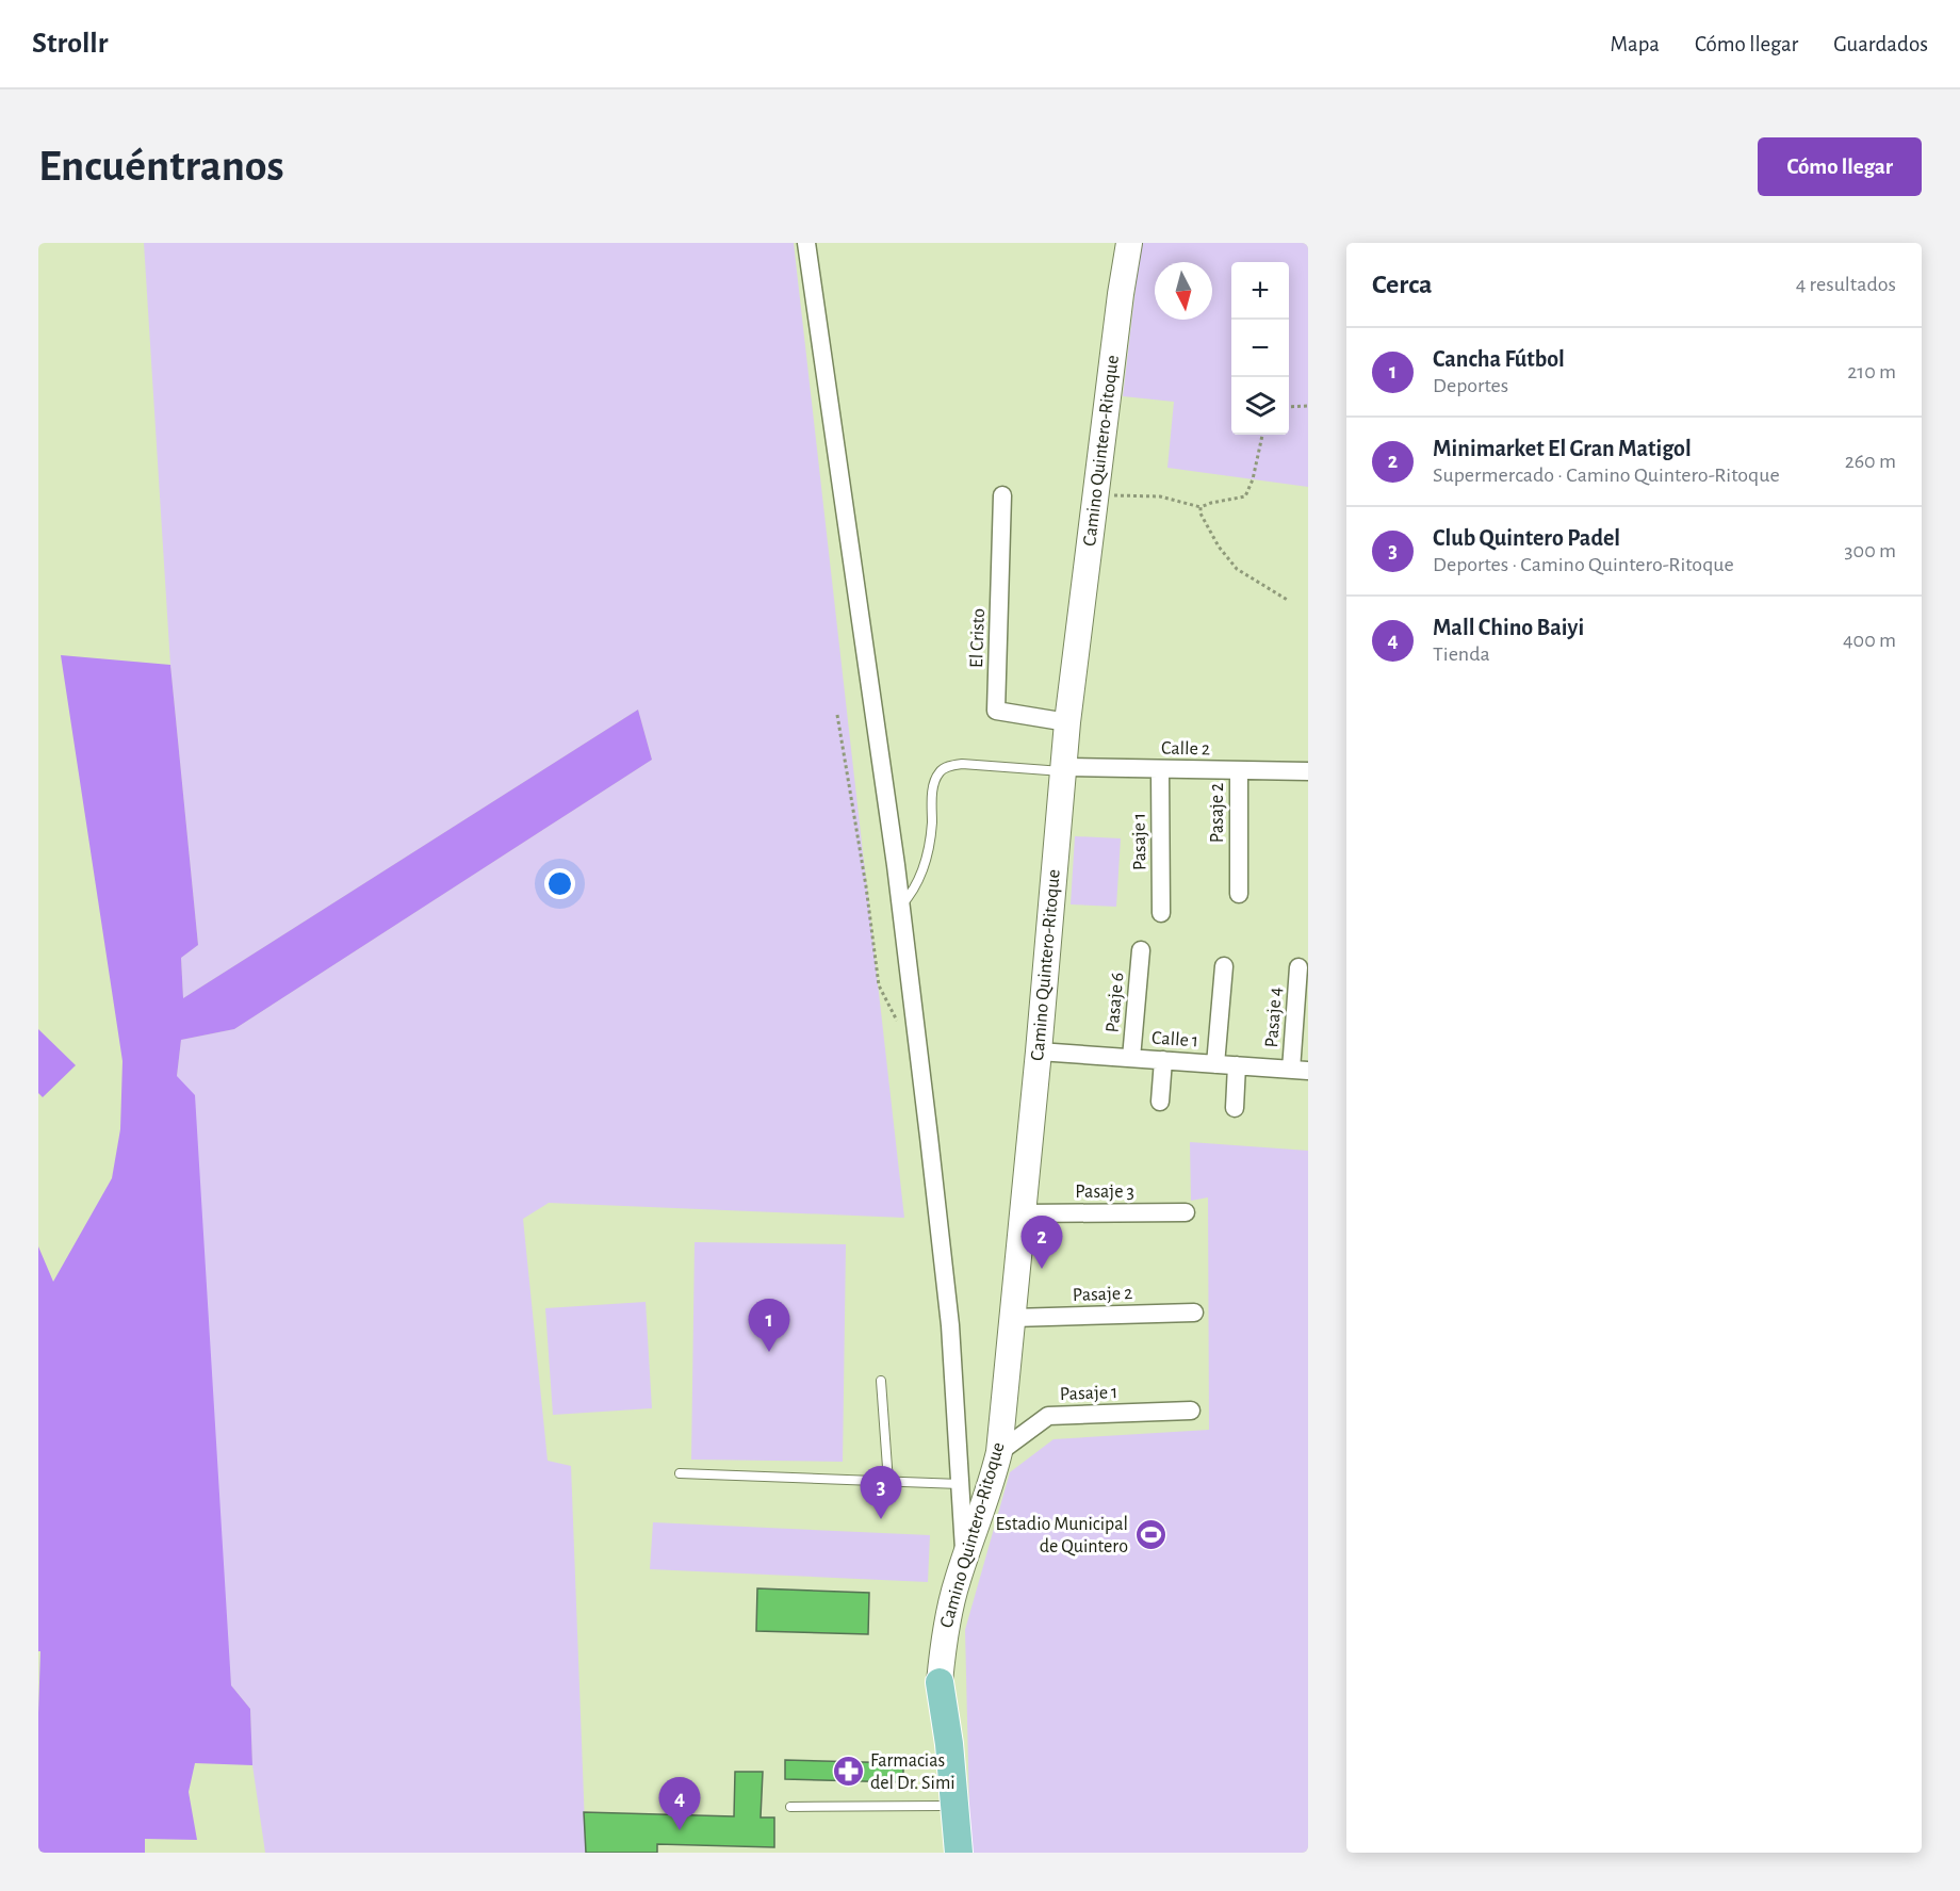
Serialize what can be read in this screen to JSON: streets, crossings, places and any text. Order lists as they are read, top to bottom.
{
  "streets": {
    "main road": ["Camino Quintero-Ritoque"],
    "street": [
      "El Cristo",
      "Calle 2",
      "Pasaje 2",
      "Pasaje 1",
      "Pasaje 6",
      "Pasaje 4",
      "Calle 1",
      "Pasaje 3"
    ]
  },
  "crossings": [
    ["Camino Quintero-Ritoque", "El Cristo"],
    ["Camino Quintero-Ritoque", "Calle 2"],
    ["Camino Quintero-Ritoque", "Pasaje 2"],
    ["Camino Quintero-Ritoque", "Pasaje 1"],
    ["Camino Quintero-Ritoque", "Calle 1"],
    ["Camino Quintero-Ritoque", "Pasaje 3"],
    ["Calle 2", "Pasaje 2"],
    ["Calle 2", "Pasaje 1"],
    ["Pasaje 6", "Calle 1"],
    ["Pasaje 4", "Calle 1"]
  ],
  "places": {
    "sports": ["Estadio Municipal de Quintero"],
    "pharmacy": ["Farmacias del Dr. Simi"]
  },
  "north": "bottom",
  "page": {
    "header": "Strollr",
    "nav": ["Mapa", "Cómo llegar", "Guardados"],
    "buttons": "Cómo llegar",
    "title": "Encuéntranos",
    "heading": ["Cerca", "4 resultados"],
    "map_buttons": ["+", "−"],
    "list": [
      {
        "mark": "1",
        "name": "Cancha Fútbol",
        "note": "Deportes",
        "value": "210 m"
      },
      {
        "mark": "2",
        "name": "Minimarket El Gran Matigol",
        "note": "Supermercado · Camino Quintero-Ritoque",
        "value": "260 m"
      },
      {
        "mark": "3",
        "name": "Club Quintero Padel",
        "note": "Deportes · Camino Quintero-Ritoque",
        "value": "300 m"
      },
      {
        "mark": "4",
        "name": "Mall Chino Baiyi",
        "note": "Tienda",
        "value": "400 m"
      }
    ],
    "pins": [
      "2",
      "1",
      "3",
      "4"
    ]
  }
}
